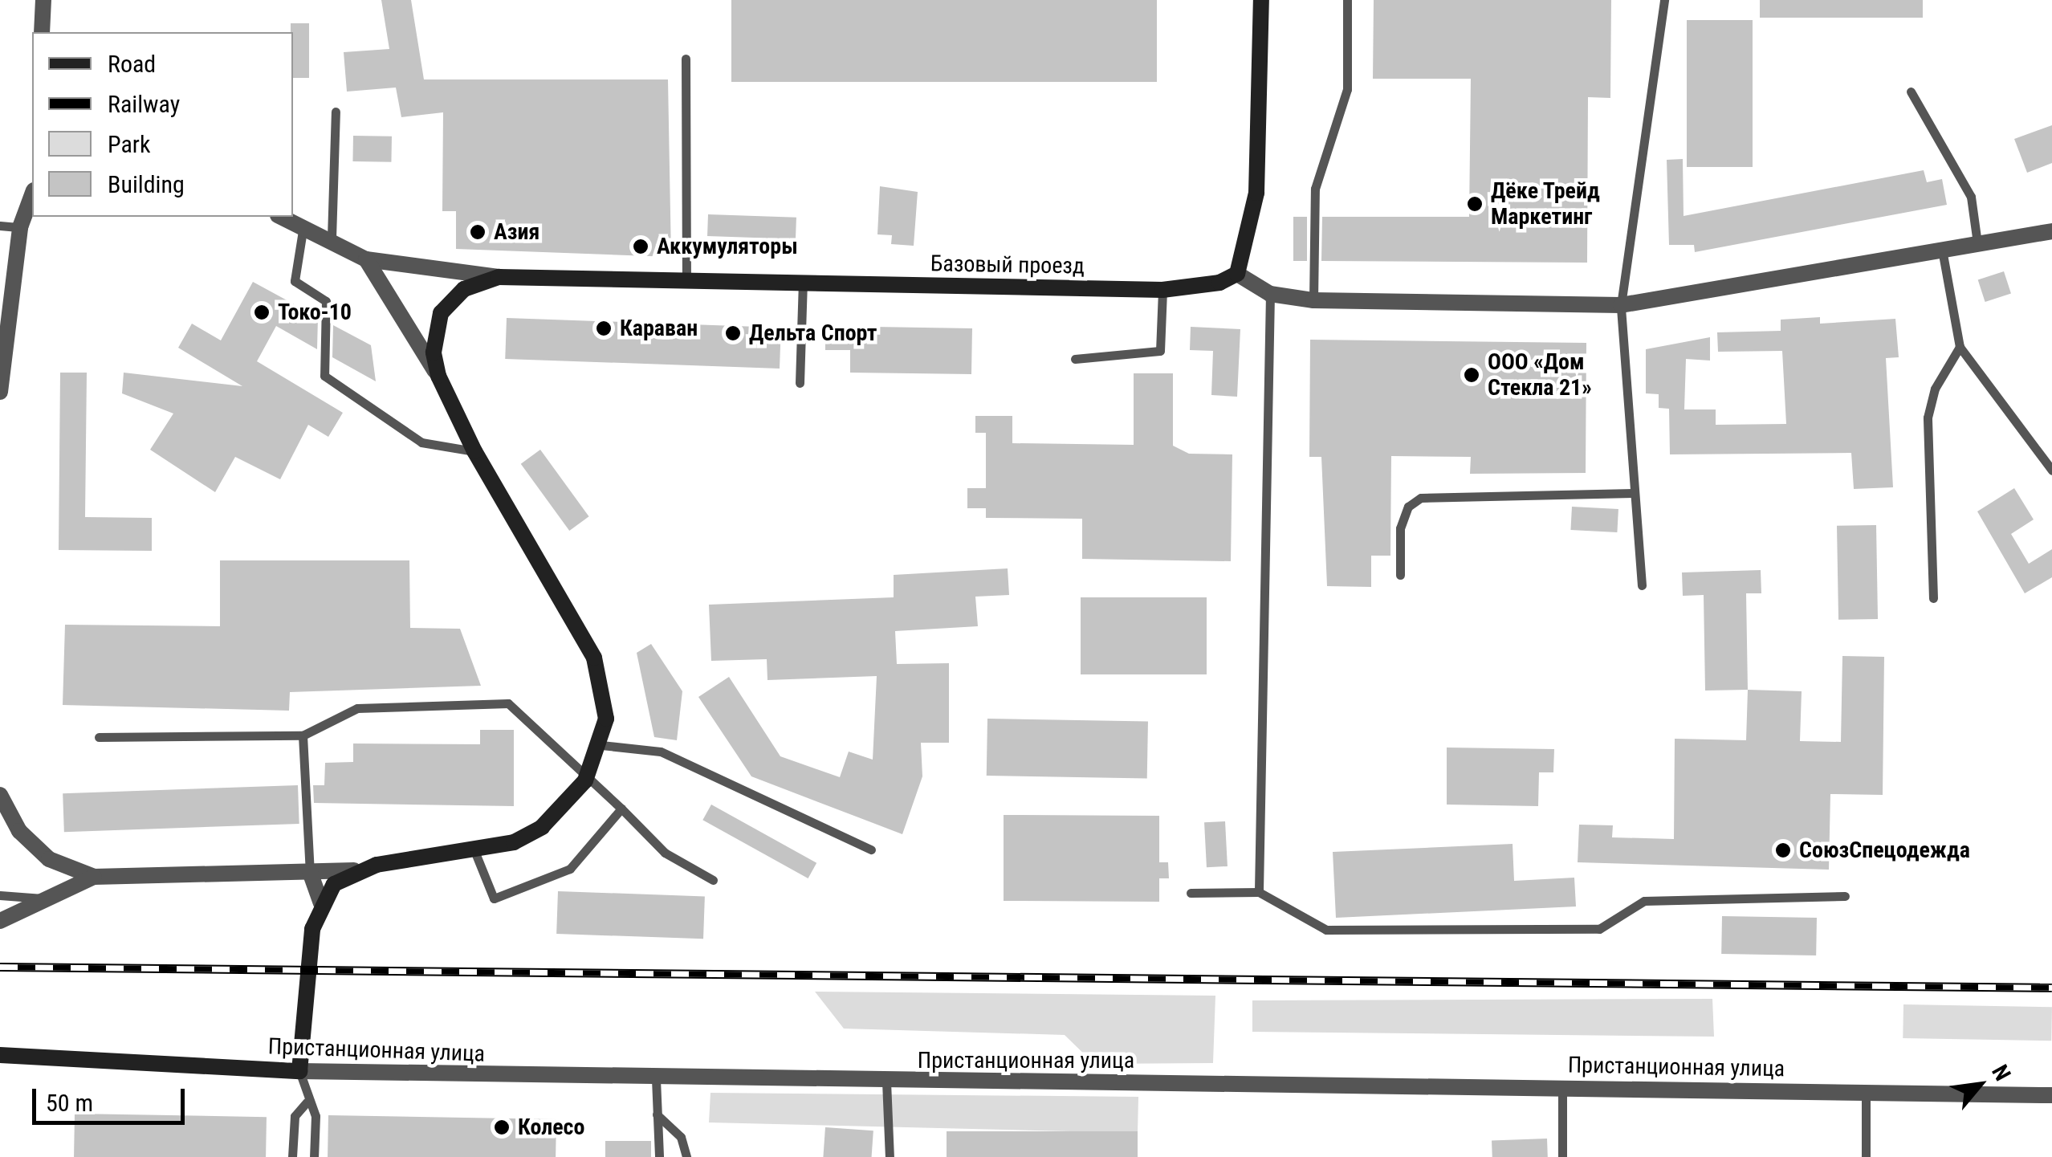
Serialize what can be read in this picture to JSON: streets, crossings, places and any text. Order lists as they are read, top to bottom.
{
  "streets": {
    "street": ["Базовый проезд", "Пристанционная улица"]
  },
  "places": [
    "Дёке Трейд Маркетинг",
    "Азия",
    "Аккумуляторы",
    "Токо-10",
    "Караван",
    "Дельта Спорт",
    "ООО «Дом Стекла 21»",
    "СоюзСпецодежда",
    "Колесо"
  ],
  "legend": [
    "Road",
    "Railway",
    "Park",
    "Building"
  ],
  "scale_bar": "50 m",
  "north": "top right"
}
